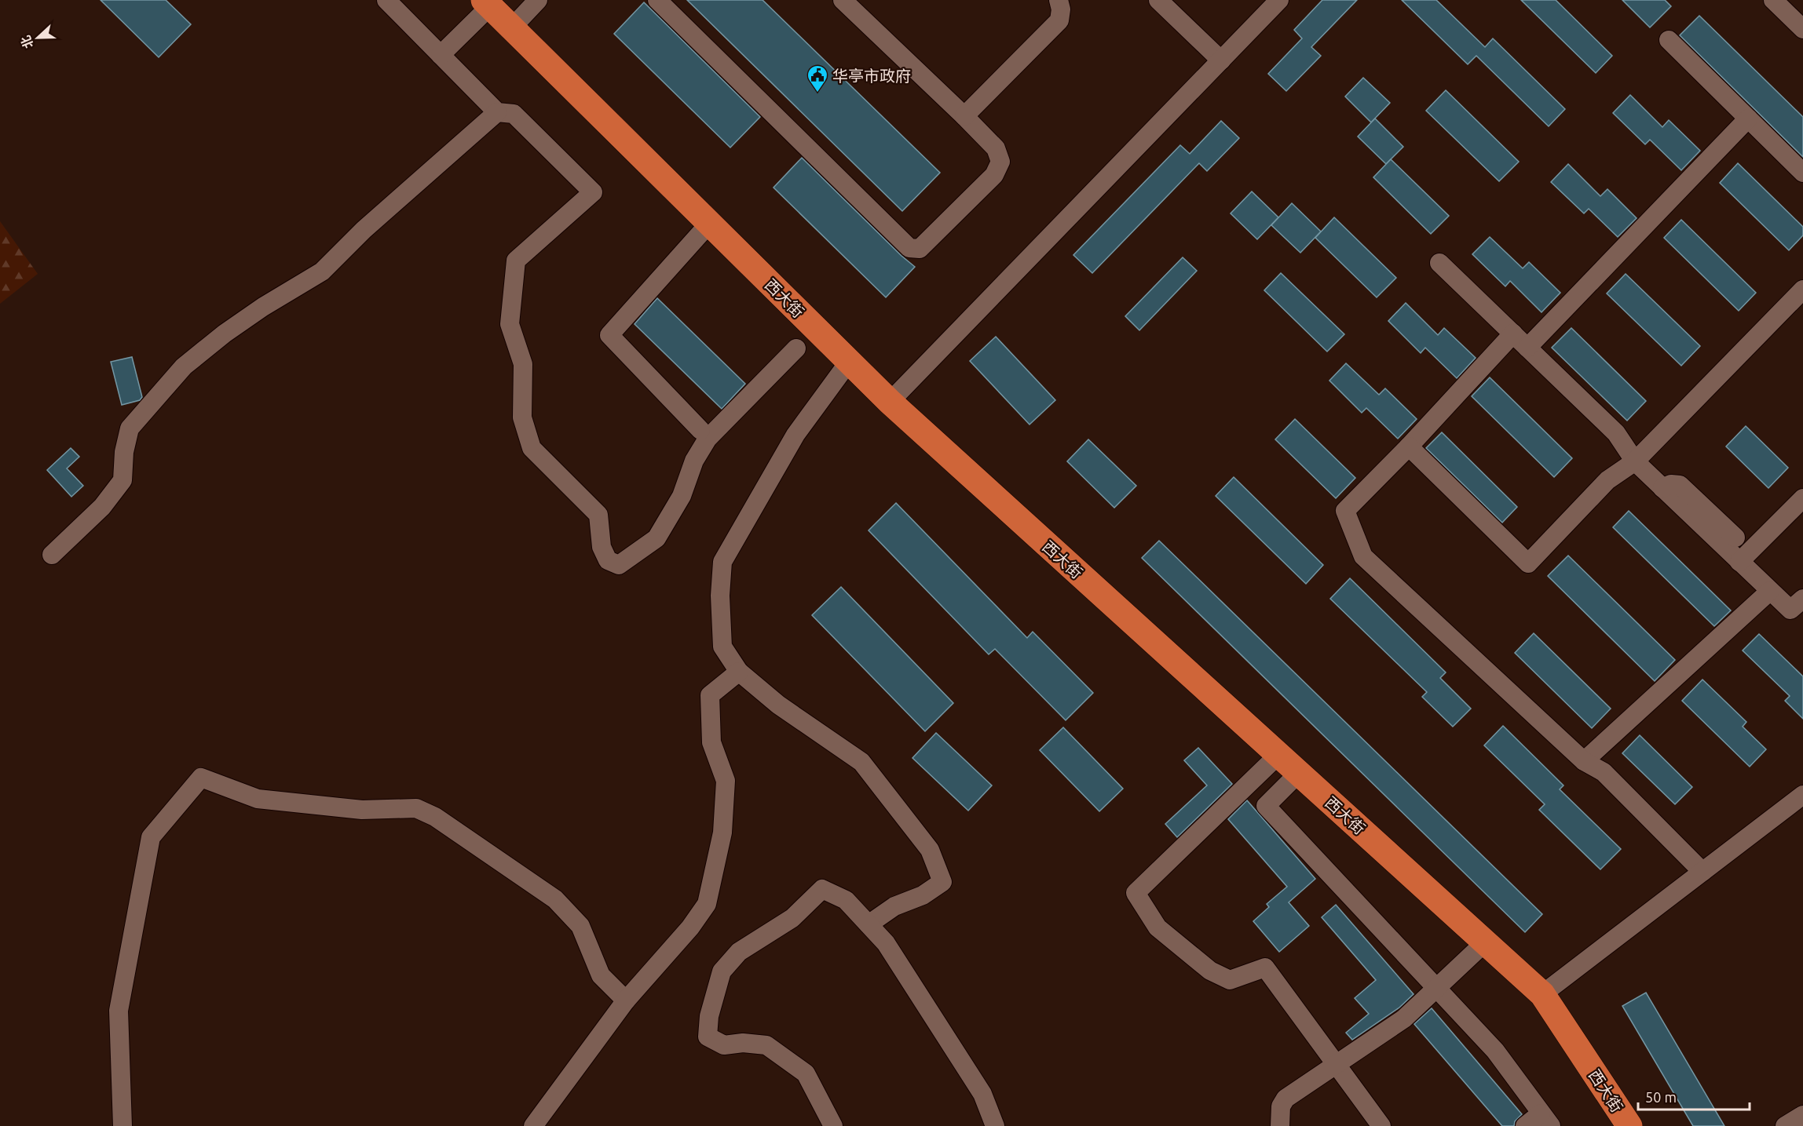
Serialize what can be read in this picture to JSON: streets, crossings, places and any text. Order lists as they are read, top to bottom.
{
  "streets": {
    "highway": ["西大街"]
  },
  "places": {
    "public building": ["华亭市政府"]
  },
  "scale_bar": "50 m",
  "north": "left"
}
